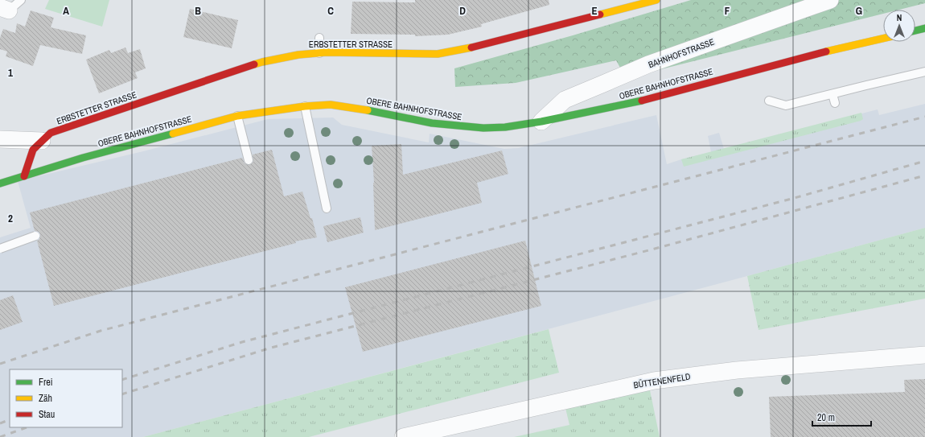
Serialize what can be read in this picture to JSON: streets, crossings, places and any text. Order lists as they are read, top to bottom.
{
  "streets": {
    "street": [
      "ERBSTETTER STRASSE",
      "BAHNHOFSTRASSE",
      "OBERE BAHNHOFSTRASSE",
      "BÜTTENENFELD"
    ]
  },
  "crossings": [
    ["ERBSTETTER STRASSE", "OBERE BAHNHOFSTRASSE"],
    ["BAHNHOFSTRASSE", "OBERE BAHNHOFSTRASSE"]
  ],
  "legend": ["Frei", "Zäh", "Stau"],
  "scale_bar": "20 m",
  "north": "top",
  "grid": {
    "columns": [
      "A",
      "B",
      "C",
      "D",
      "E",
      "F",
      "G"
    ],
    "rows": ["1", "2"]
  }
}
